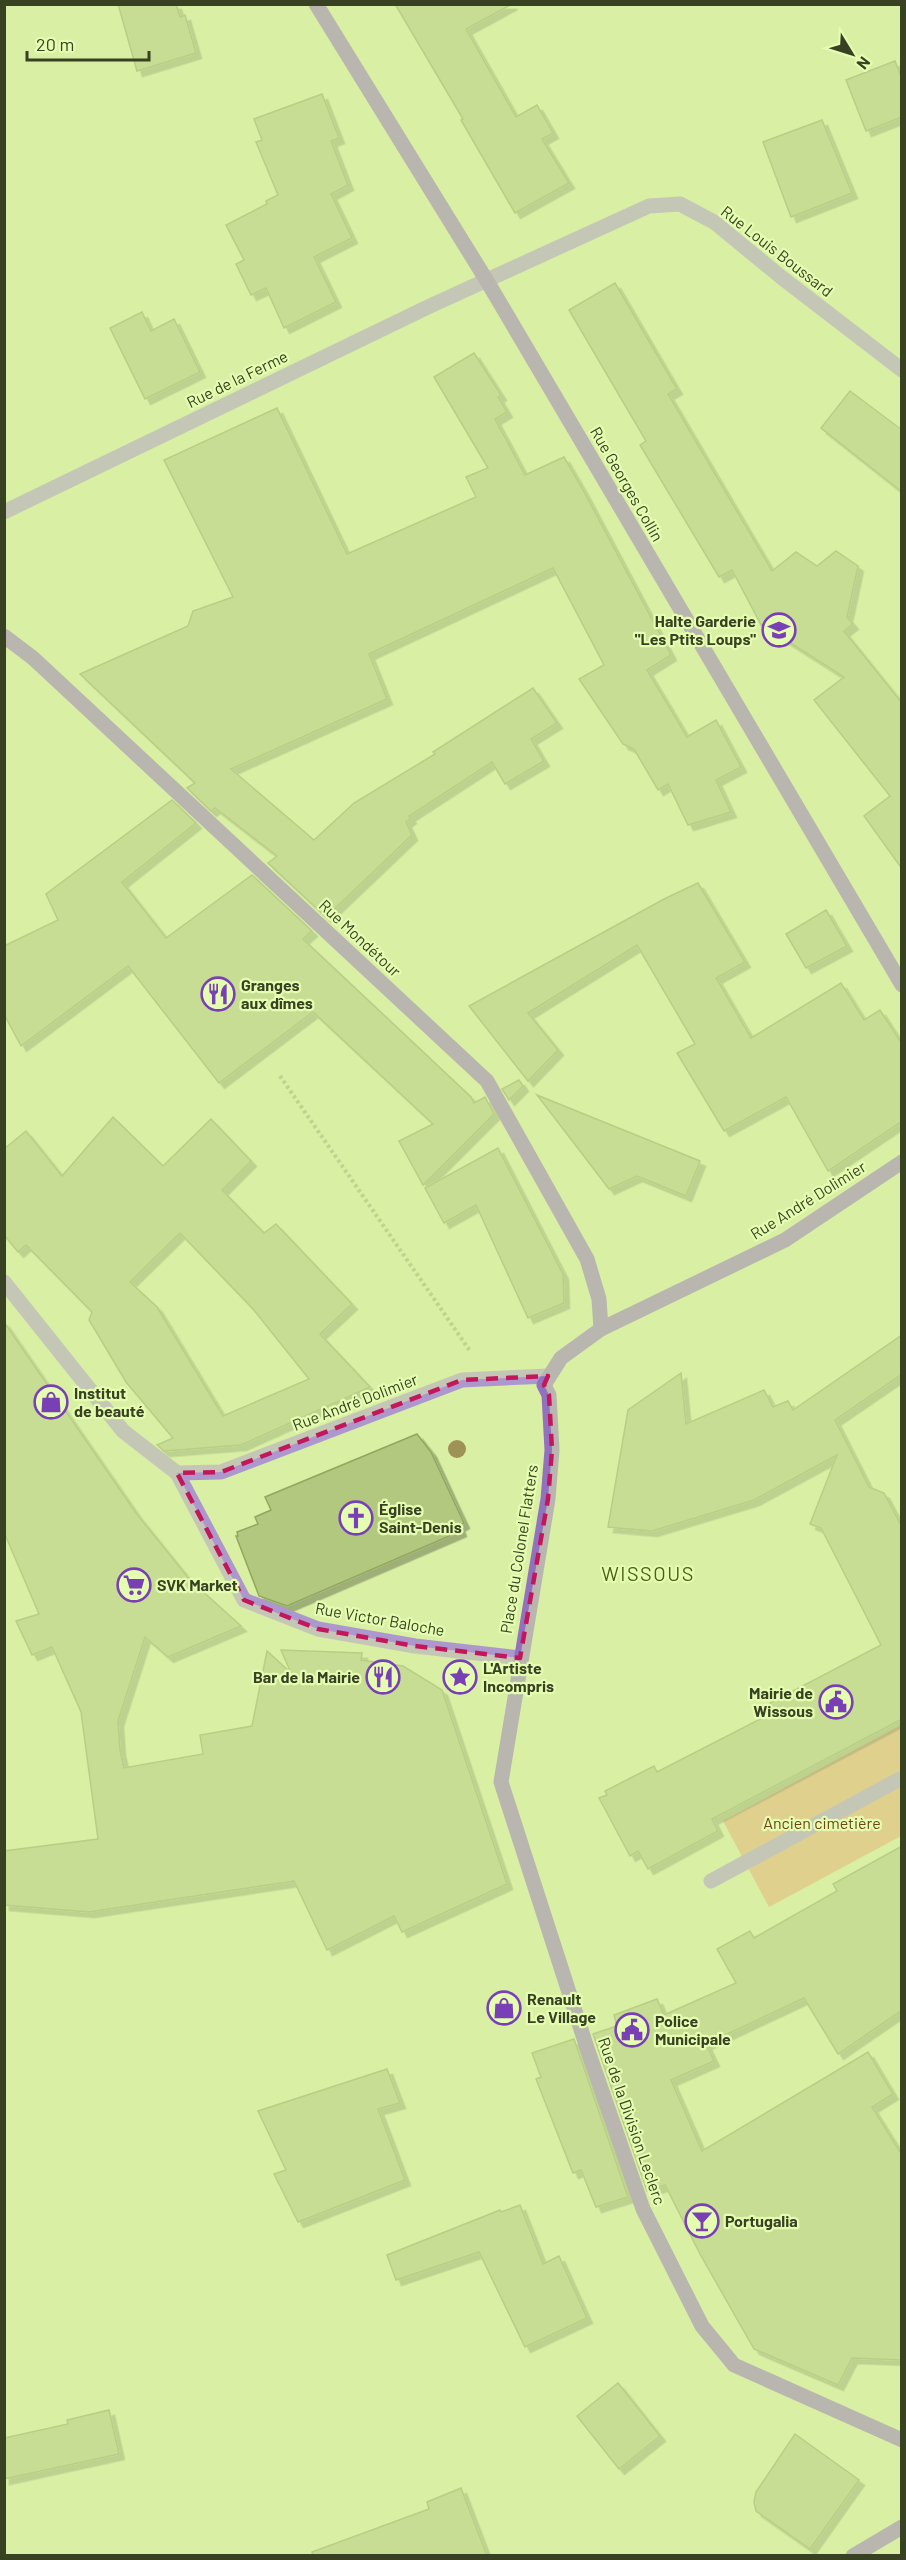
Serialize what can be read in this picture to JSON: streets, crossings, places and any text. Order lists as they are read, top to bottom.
{
  "streets": {
    "street": [
      "Rue Louis Boussard",
      "Rue de la Ferme",
      "Rue Georges Collin",
      "Rue Mondétour",
      "Rue André Dolimier",
      "Place du Colonel Flatters",
      "Rue Victor Baloche",
      "Rue de la Division Leclerc"
    ]
  },
  "crossings": [
    ["Rue Louis Boussard", "Rue de la Ferme"],
    ["Rue Louis Boussard", "Rue Georges Collin"],
    ["Rue de la Ferme", "Rue Georges Collin"],
    ["Rue Mondétour", "Rue André Dolimier"],
    ["Rue André Dolimier", "Place du Colonel Flatters"],
    ["Rue André Dolimier", "Rue Victor Baloche"],
    ["Place du Colonel Flatters", "Rue Victor Baloche"],
    ["Place du Colonel Flatters", "Rue de la Division Leclerc"],
    ["Rue Victor Baloche", "Rue de la Division Leclerc"]
  ],
  "districts": ["WISSOUS"],
  "parks": ["Ancien cimetière"],
  "places": {
    "school or university": ["Halte Garderie \"Les Ptits Loups\""],
    "restaurant": ["Granges aux dîmes", "Bar de la Mairie"],
    "shop": ["Institut de beauté", "Renault Le Village"],
    "church": ["Église Saint-Denis"],
    "supermarket": ["SVK Market"],
    "place": ["L'Artiste Incompris"],
    "public building": ["Mairie de Wissous", "Police Municipale"],
    "bar": ["Portugalia"]
  },
  "scale_bar": "20 m",
  "north": "bottom right"
}
